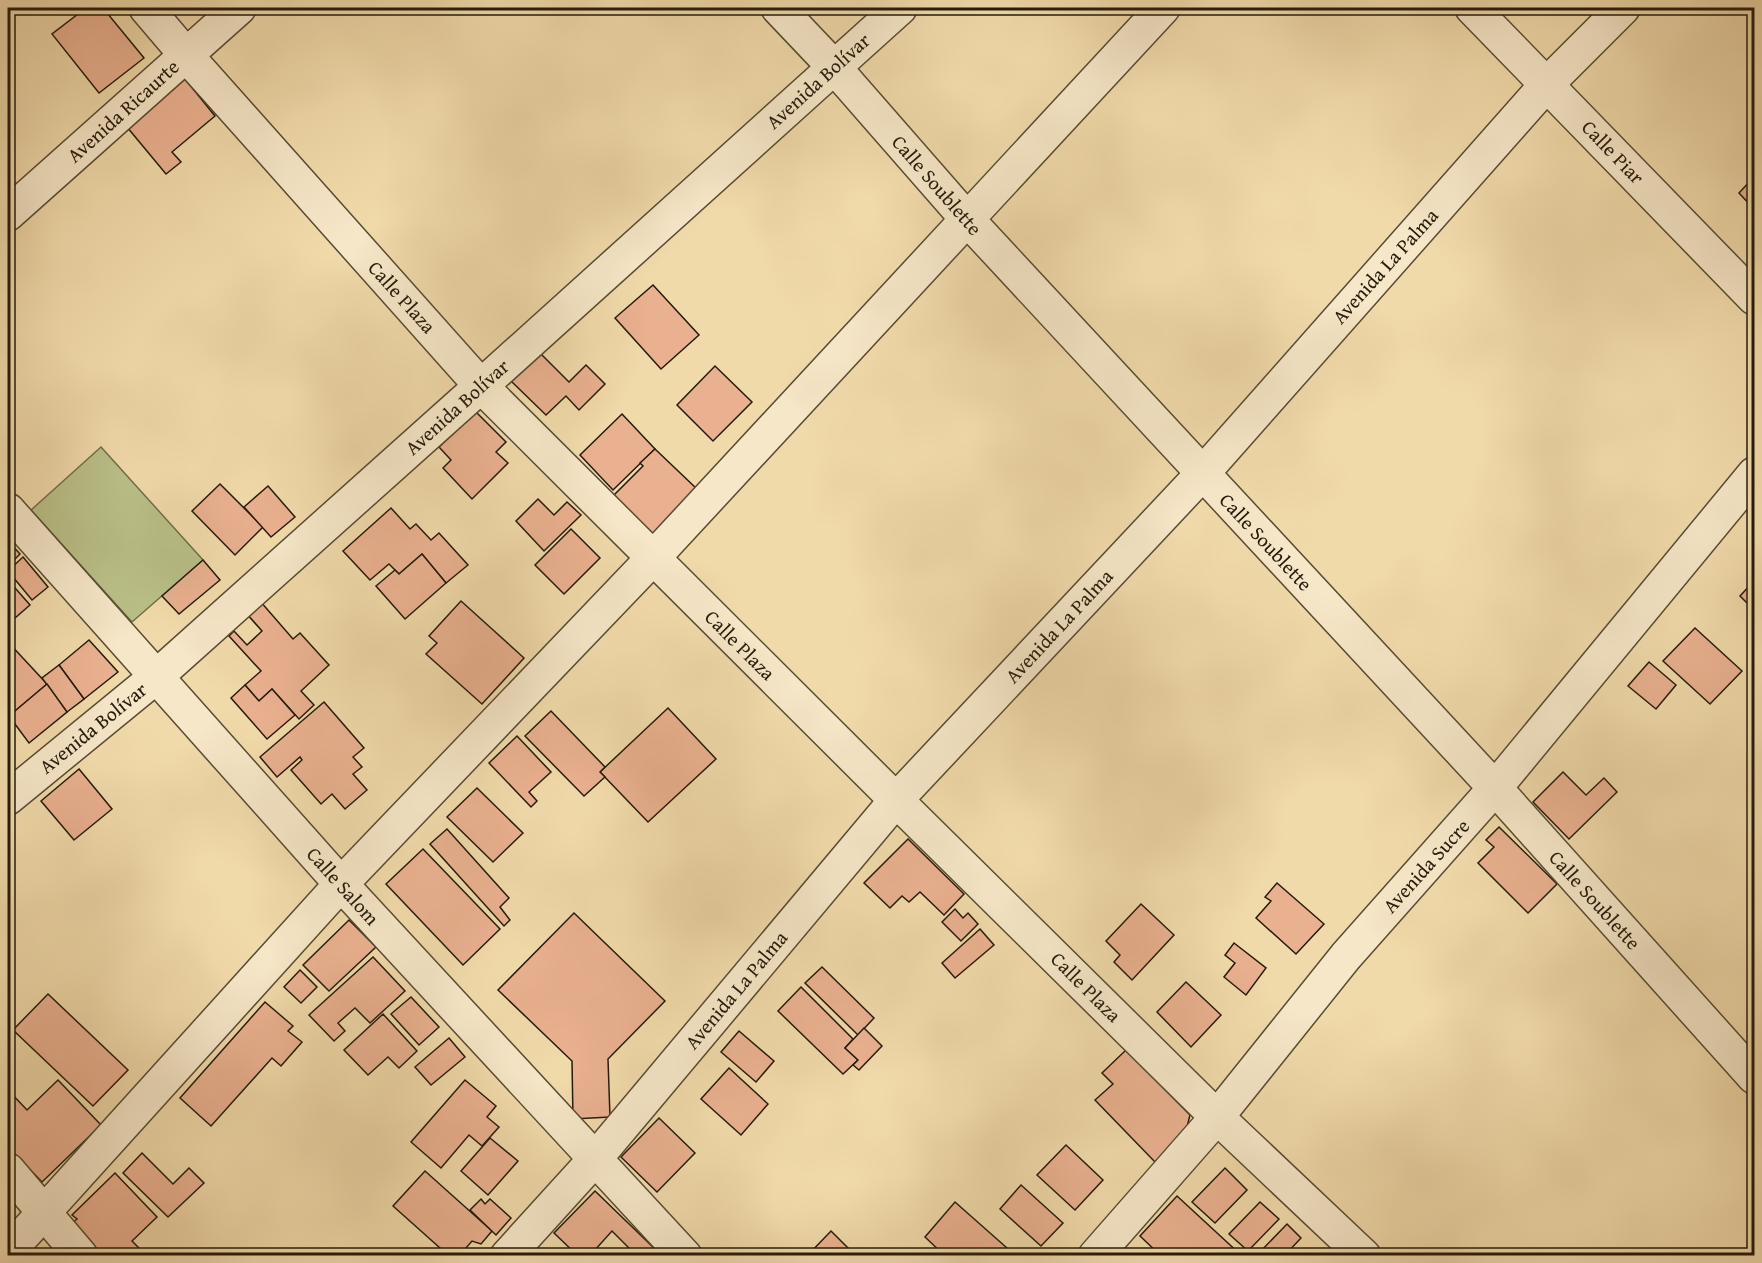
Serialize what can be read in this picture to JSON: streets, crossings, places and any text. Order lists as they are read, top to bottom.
{
  "streets": {
    "street": [
      "Avenida Bolívar",
      "Avenida Ricaurte",
      "Calle Piar",
      "Calle Soublette",
      "Avenida La Palma",
      "Calle Plaza",
      "Avenida Sucre",
      "Calle Salom"
    ]
  },
  "crossings": [
    ["Avenida Bolívar", "Calle Soublette"],
    ["Avenida Bolívar", "Calle Plaza"],
    ["Avenida Bolívar", "Calle Salom"],
    ["Avenida Ricaurte", "Calle Plaza"],
    ["Calle Piar", "Avenida La Palma"],
    ["Calle Soublette", "Avenida La Palma"],
    ["Calle Soublette", "Avenida Sucre"],
    ["Avenida La Palma", "Calle Plaza"],
    ["Avenida La Palma", "Calle Salom"],
    ["Calle Plaza", "Avenida Sucre"]
  ]
}
